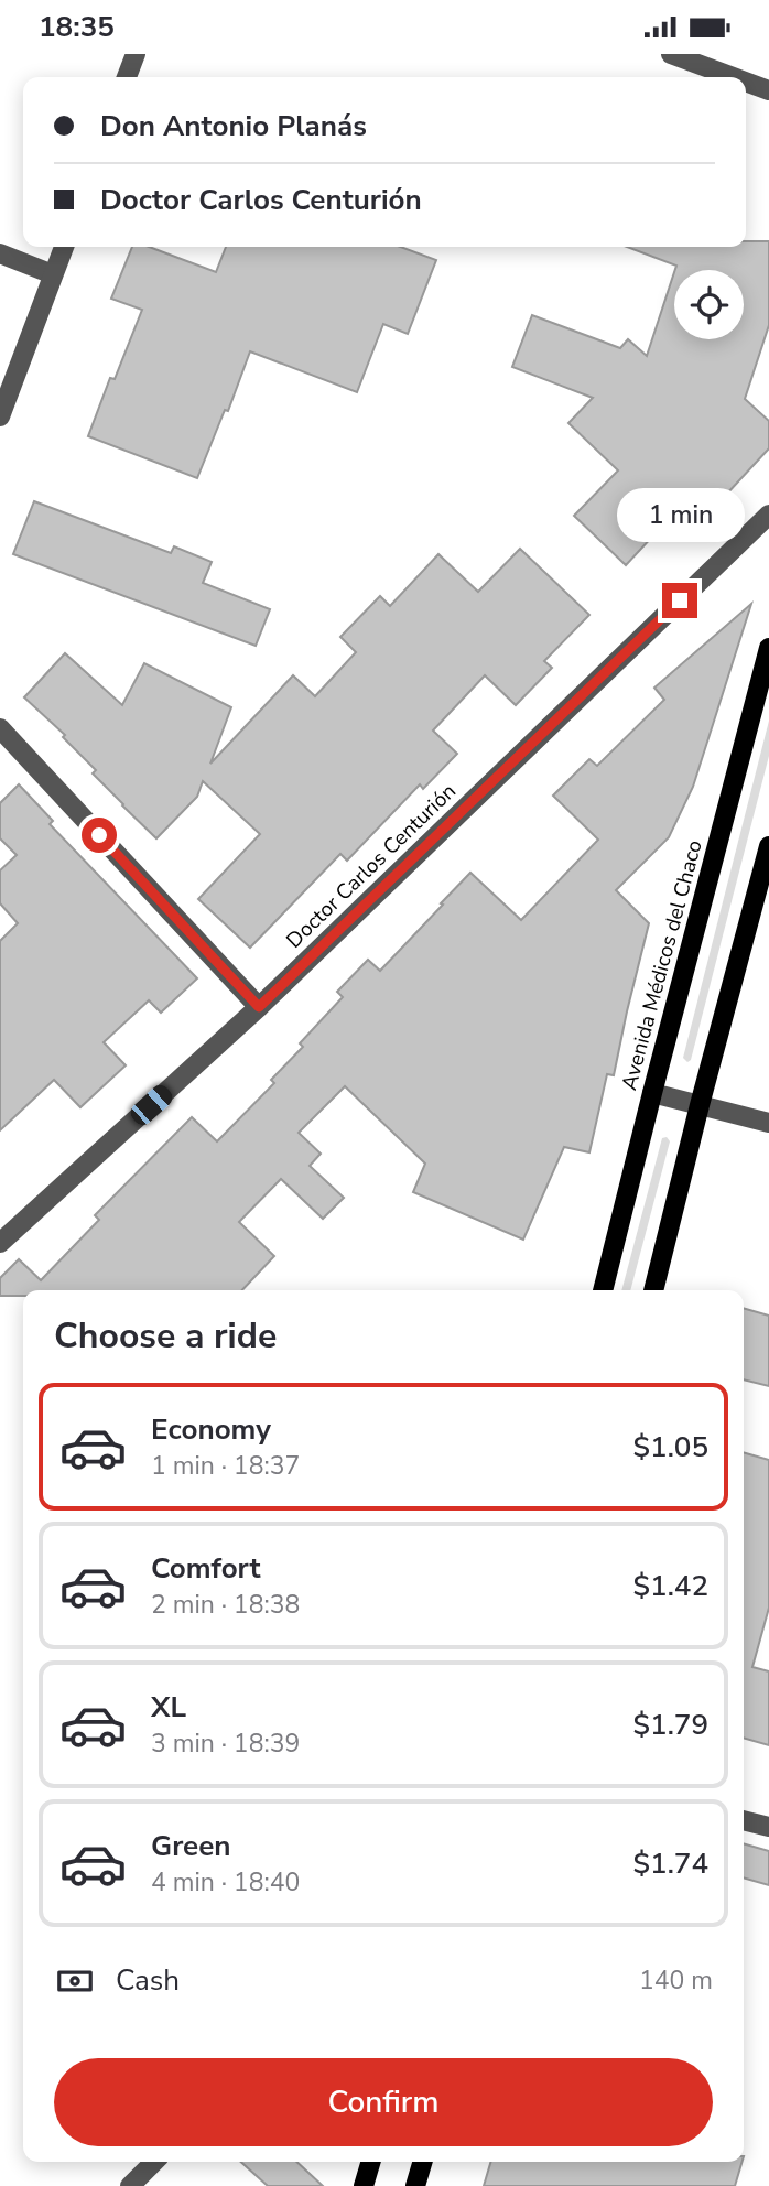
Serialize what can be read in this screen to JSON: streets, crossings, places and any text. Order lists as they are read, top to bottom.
{
  "streets": {
    "main road": ["Avenida Médicos del Chaco"],
    "street": ["Doctor Carlos Centurión"]
  },
  "page": {
    "status": "18:35",
    "banner": ["Don Antonio Planás", "Doctor Carlos Centurión"],
    "bubble": "1 min",
    "heading": "Choose a ride",
    "list": [
      {
        "name": "Economy",
        "note": "1 min · 18:37",
        "value": "$1.05"
      },
      {
        "name": "Comfort",
        "note": "2 min · 18:38",
        "value": "$1.42"
      },
      {
        "name": "XL",
        "note": "3 min · 18:39",
        "value": "$1.79"
      },
      {
        "name": "Green",
        "note": "4 min · 18:40",
        "value": "$1.74"
      }
    ],
    "pay": ["Cash", "140 m"],
    "buttons": "Confirm"
  }
}
